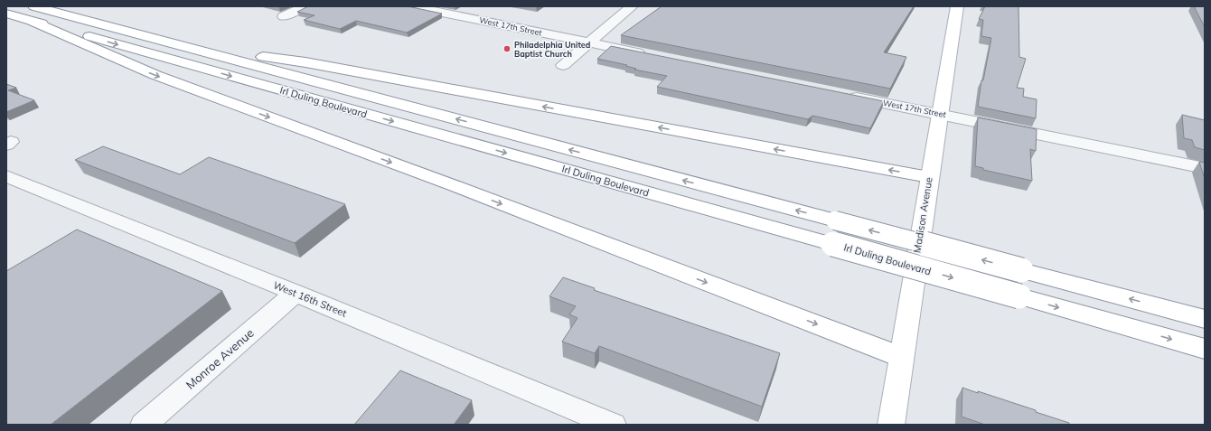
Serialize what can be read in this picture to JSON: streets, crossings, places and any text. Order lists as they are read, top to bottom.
{
  "streets": {
    "main road": ["Irl Duling Boulevard", "Madison Avenue"],
    "street": ["West 17th Street", "West 16th Street", "Monroe Avenue"]
  },
  "crossings": [
    ["West 17th Street", "Madison Avenue"],
    ["West 16th Street", "Monroe Avenue"]
  ],
  "places": ["Philadelphia United Baptist Church"]
}
